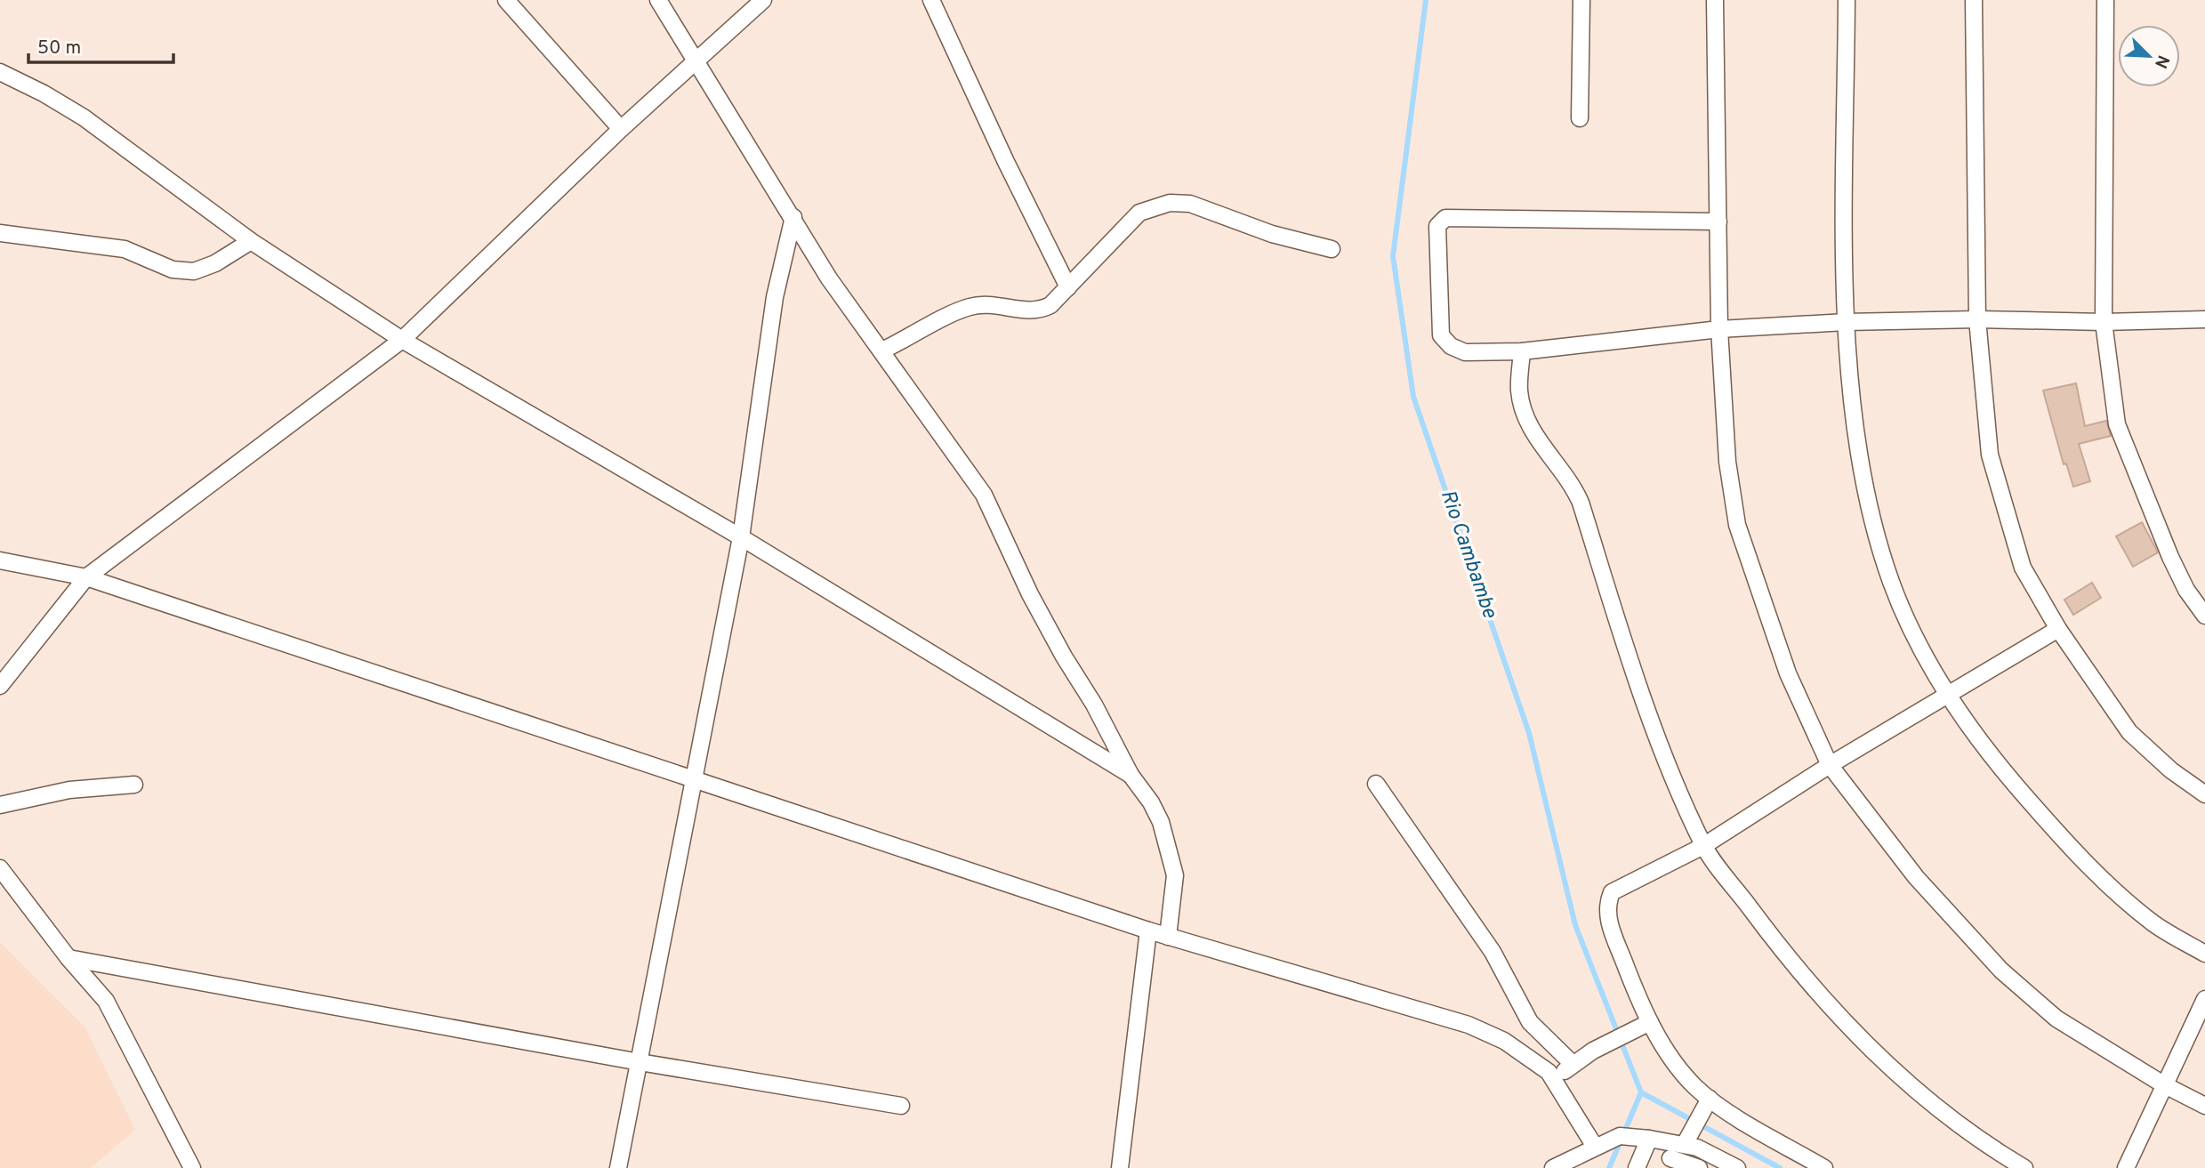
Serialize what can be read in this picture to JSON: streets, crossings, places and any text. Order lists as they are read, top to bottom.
{
  "water": ["Rio Cambambe"],
  "scale_bar": "50 m",
  "north": "bottom right"
}
